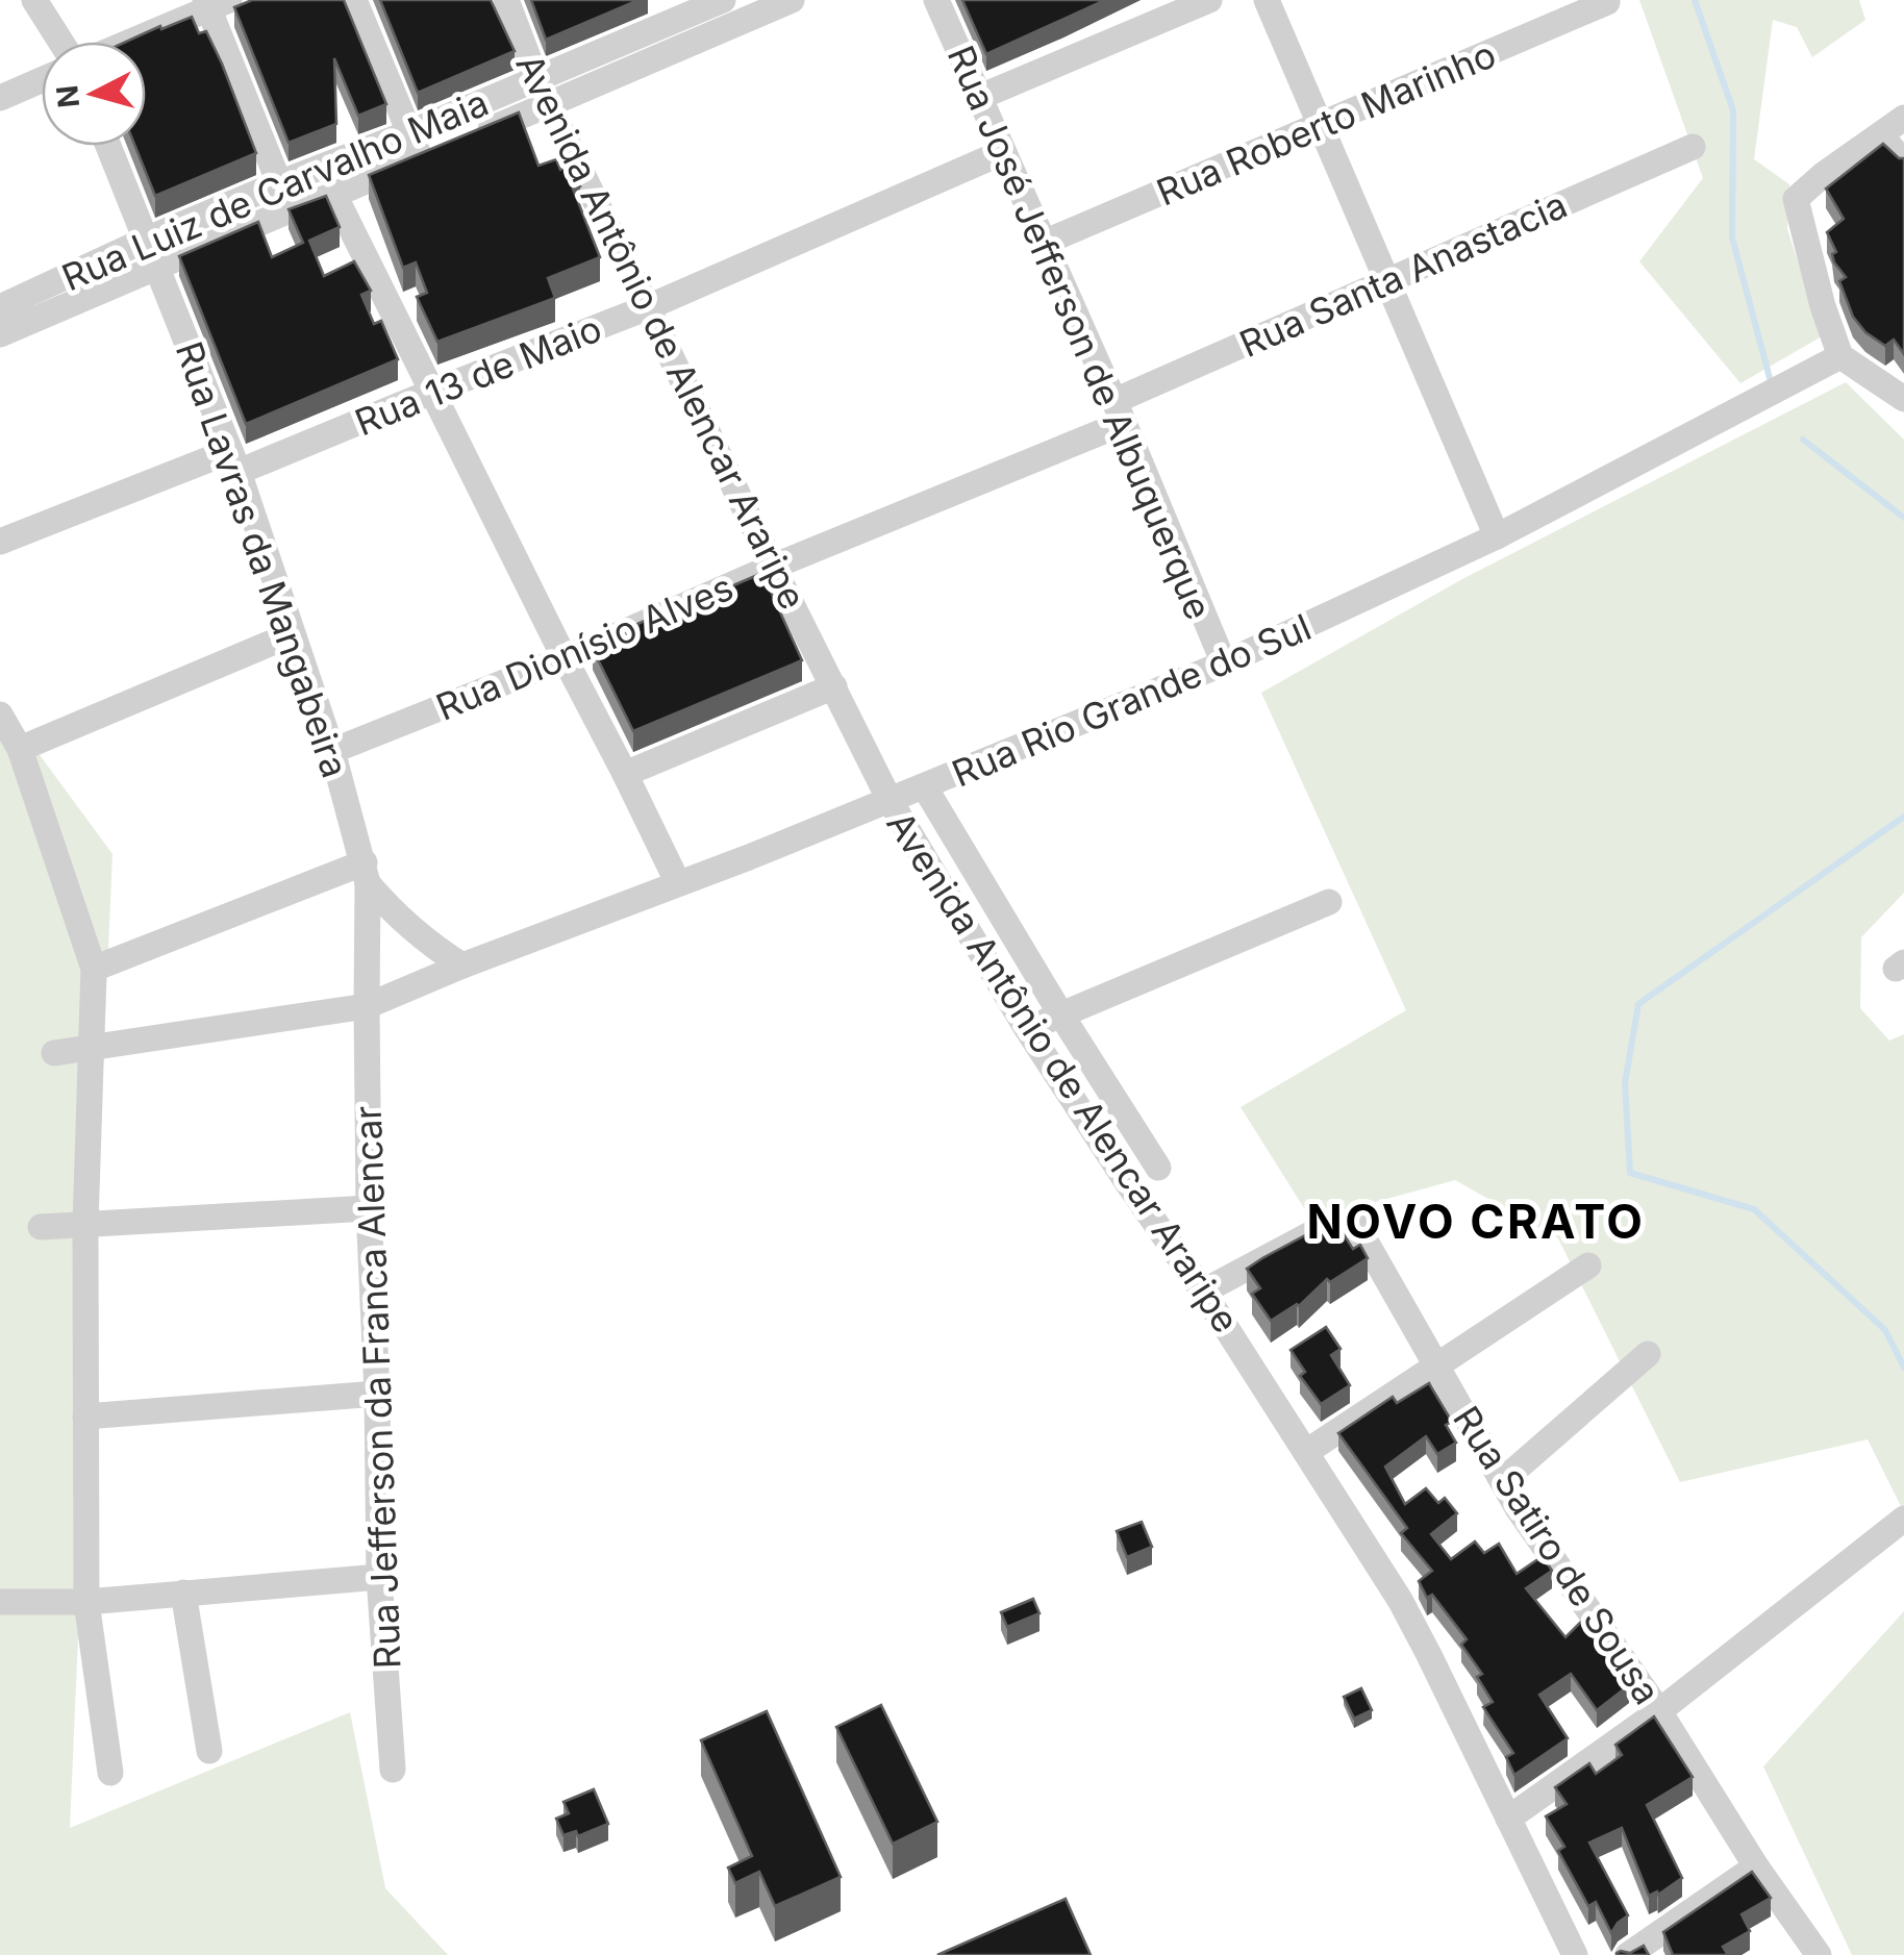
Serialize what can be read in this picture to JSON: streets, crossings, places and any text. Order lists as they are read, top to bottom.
{
  "streets": {
    "street": [
      "Rua Roberto Marinho",
      "Rua Luiz de Carvalho Maia",
      "Rua Santa Anastacia",
      "Avenida Antônio de Alencar Araripe",
      "Rua José Jefferson de Albuquerque",
      "Rua 13 de Maio",
      "Rua Lavras da Mangabeira",
      "Rua Dionísio Alves",
      "Rua Rio Grande do Sul",
      "Rua Jefferson da Franca Alencar",
      "Rua Satiro de Sousa"
    ]
  },
  "crossings": [
    ["Rua Roberto Marinho", "Rua José Jefferson de Albuquerque"],
    ["Rua Luiz de Carvalho Maia", "Avenida Antônio de Alencar Araripe"],
    ["Rua Luiz de Carvalho Maia", "Rua Lavras da Mangabeira"],
    ["Rua Santa Anastacia", "Rua José Jefferson de Albuquerque"],
    ["Rua Santa Anastacia", "Rua Dionísio Alves"],
    ["Avenida Antônio de Alencar Araripe", "Rua 13 de Maio"],
    ["Avenida Antônio de Alencar Araripe", "Rua Dionísio Alves"],
    ["Avenida Antônio de Alencar Araripe", "Rua Rio Grande do Sul"],
    ["Avenida Antônio de Alencar Araripe", "Rua Satiro de Sousa"],
    ["Rua José Jefferson de Albuquerque", "Rua 13 de Maio"],
    ["Rua José Jefferson de Albuquerque", "Rua Dionísio Alves"],
    ["Rua José Jefferson de Albuquerque", "Rua Rio Grande do Sul"],
    ["Rua 13 de Maio", "Rua Lavras da Mangabeira"],
    ["Rua Lavras da Mangabeira", "Rua Dionísio Alves"],
    ["Rua Lavras da Mangabeira", "Rua Rio Grande do Sul"],
    ["Rua Lavras da Mangabeira", "Rua Jefferson da Franca Alencar"],
    ["Rua Rio Grande do Sul", "Rua Jefferson da Franca Alencar"]
  ],
  "districts": ["NOVO CRATO"],
  "north": "left"
}
